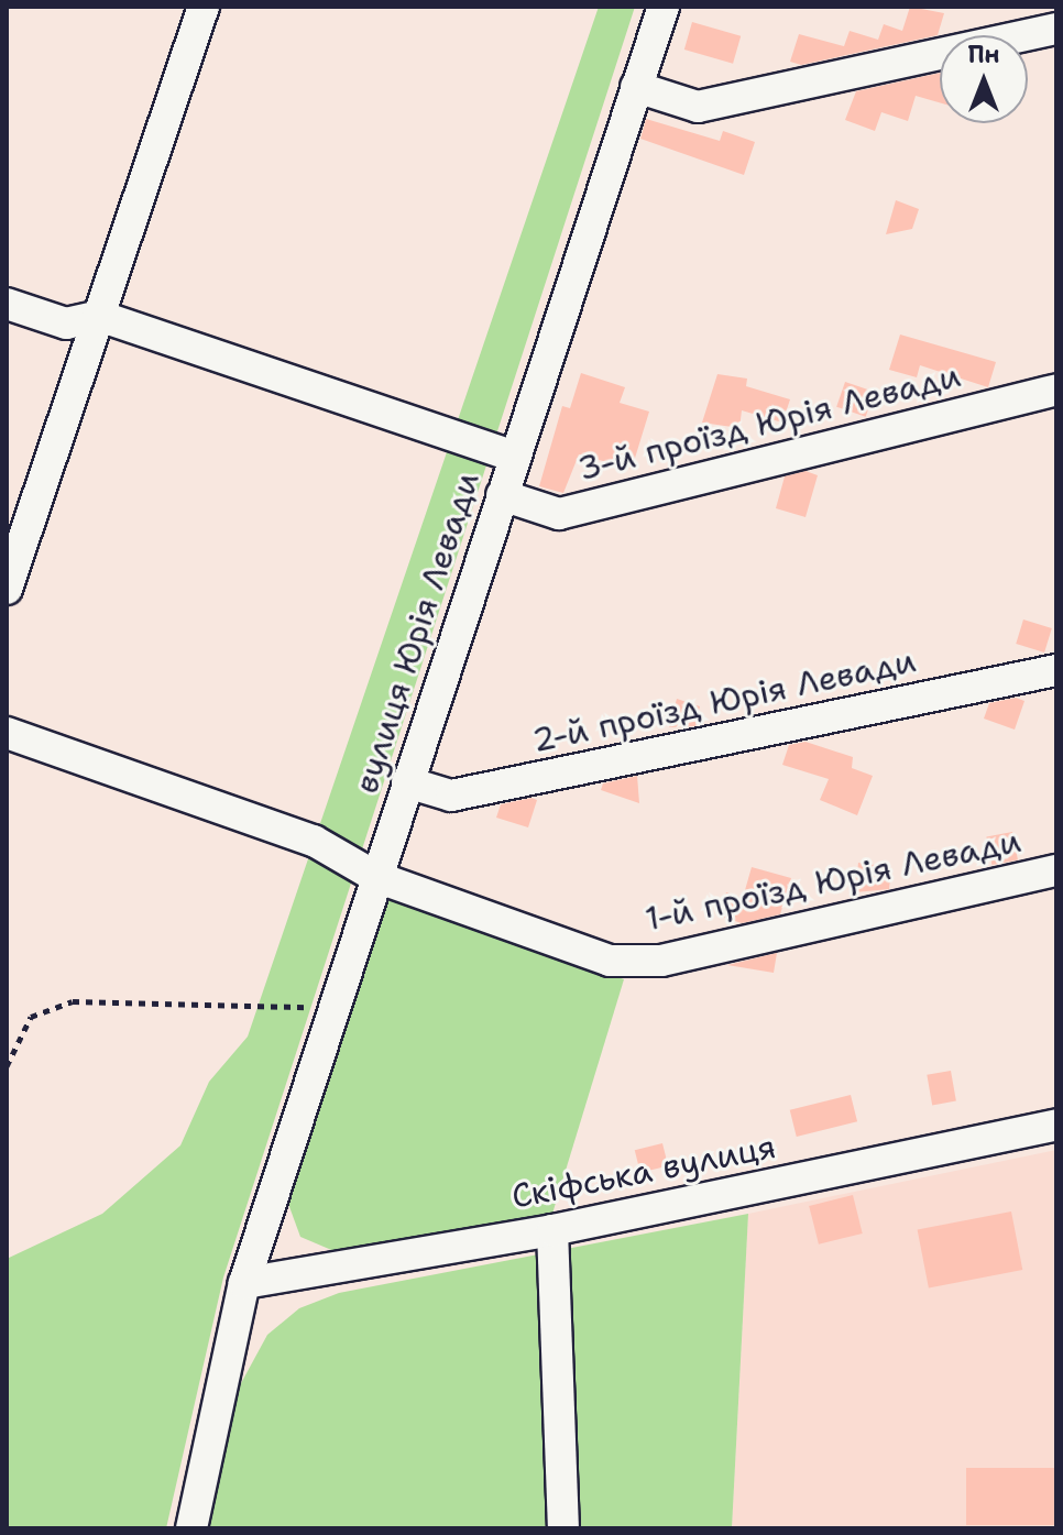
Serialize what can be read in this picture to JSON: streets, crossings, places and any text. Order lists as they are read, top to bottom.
{
  "streets": {
    "street": [
      "3-й проїзд Юрія Левади",
      "вулиця Юрія Левади",
      "2-й проїзд Юрія Левади",
      "1-й проїзд Юрія Левади",
      "Скіфська вулиця"
    ]
  },
  "crossings": [
    ["3-й проїзд Юрія Левади", "вулиця Юрія Левади"],
    ["вулиця Юрія Левади", "2-й проїзд Юрія Левади"],
    ["вулиця Юрія Левади", "1-й проїзд Юрія Левади"],
    ["вулиця Юрія Левади", "Скіфська вулиця"]
  ],
  "north": "top"
}
